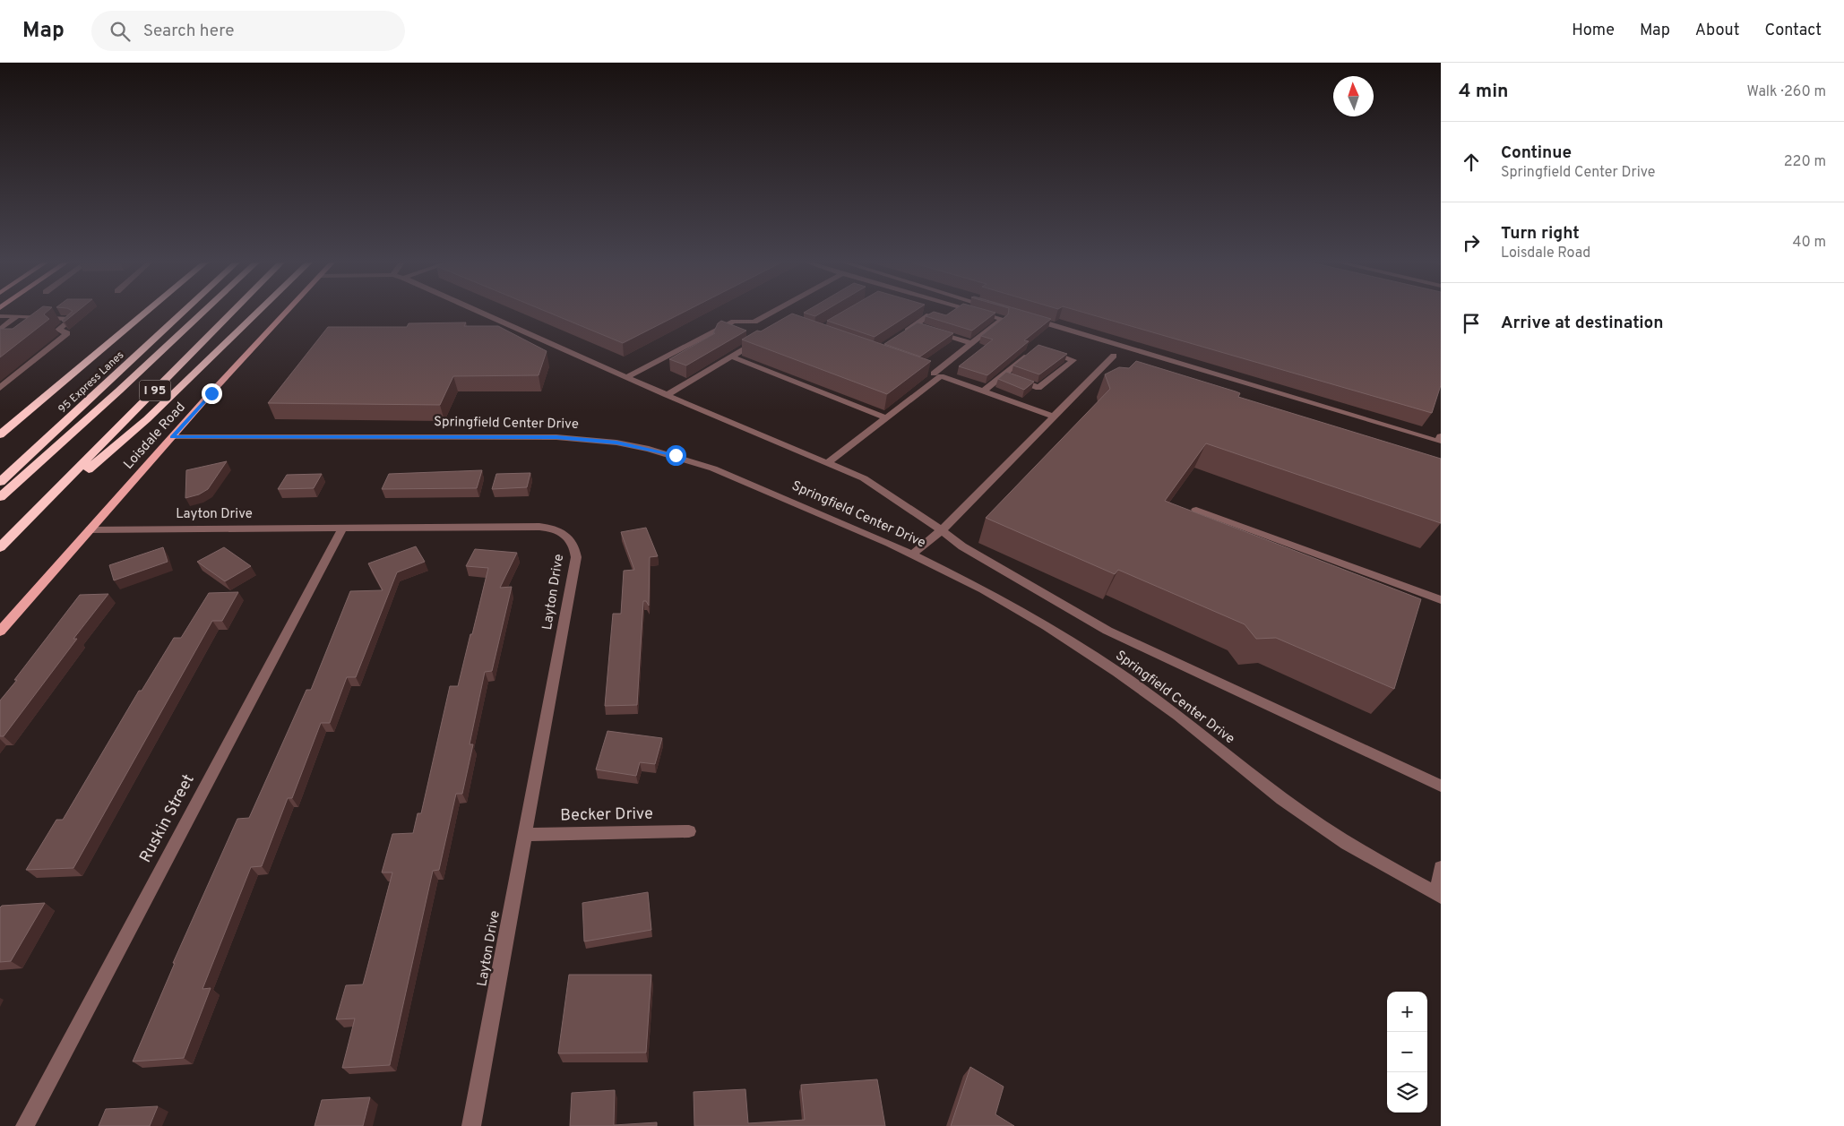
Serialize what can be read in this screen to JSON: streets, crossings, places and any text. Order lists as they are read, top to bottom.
{
  "streets": {
    "highway": ["95 Express Lanes", "I 95"],
    "main road": ["Loisdale Road"],
    "street": [
      "Springfield Center Drive",
      "Layton Drive",
      "Becker Drive",
      "Ruskin Street"
    ]
  },
  "crossings": [
    ["Springfield Center Drive", "Loisdale Road"],
    ["Loisdale Road", "Layton Drive"],
    ["Layton Drive", "Becker Drive"],
    ["Layton Drive", "Ruskin Street"]
  ],
  "north": "top",
  "page": {
    "header": "Map",
    "search": "Search here",
    "nav": [
      "Home",
      "Map",
      "About",
      "Contact"
    ],
    "heading": ["4 min", "Walk · 260 m"],
    "list": [
      ["Continue", "Springfield Center Drive", "220 m"],
      ["Turn right", "Loisdale Road", "40 m"],
      "Arrive at destination"
    ],
    "map_buttons": ["+", "−"]
  }
}
